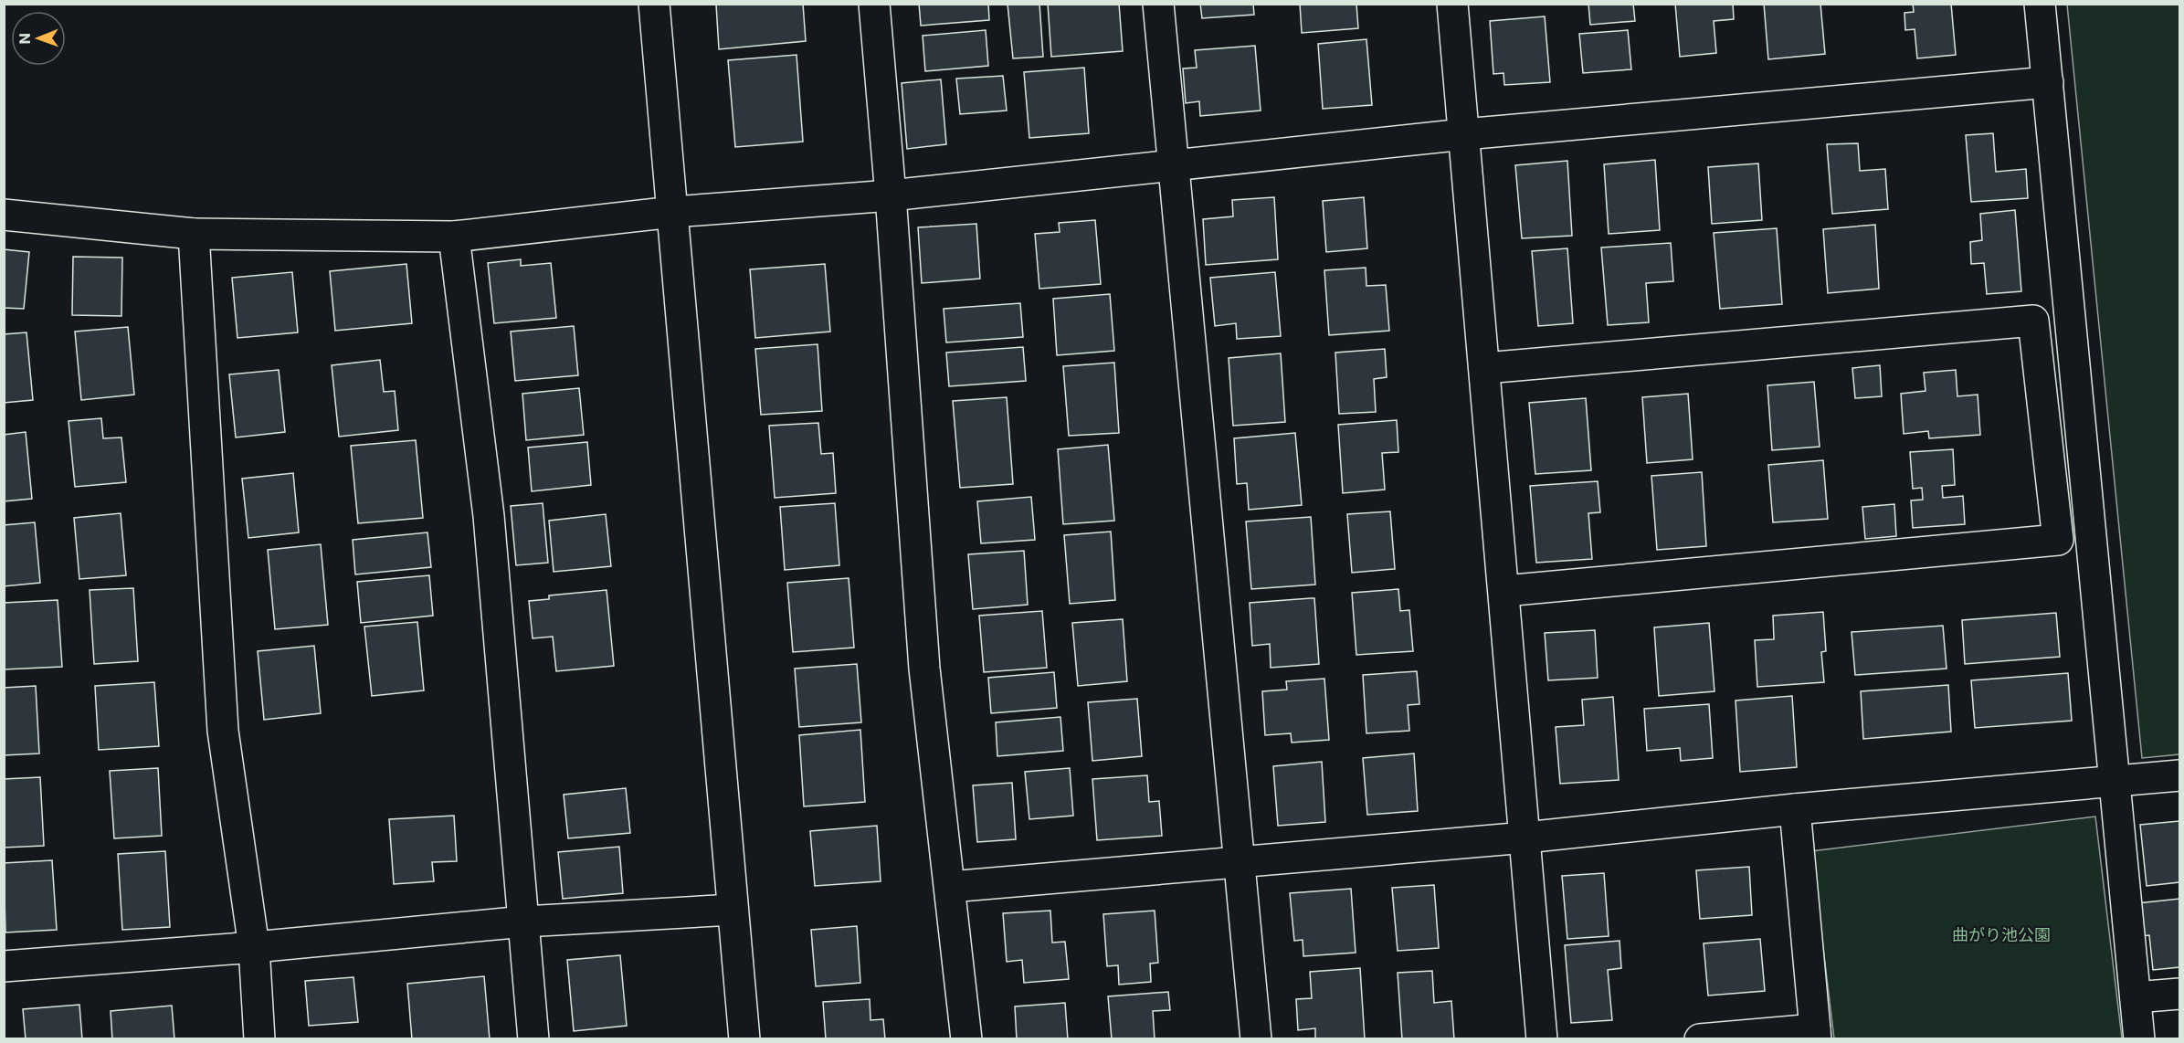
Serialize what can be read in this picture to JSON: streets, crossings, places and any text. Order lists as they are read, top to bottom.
{
  "parks": ["曲がり池公園"],
  "north": "left"
}
